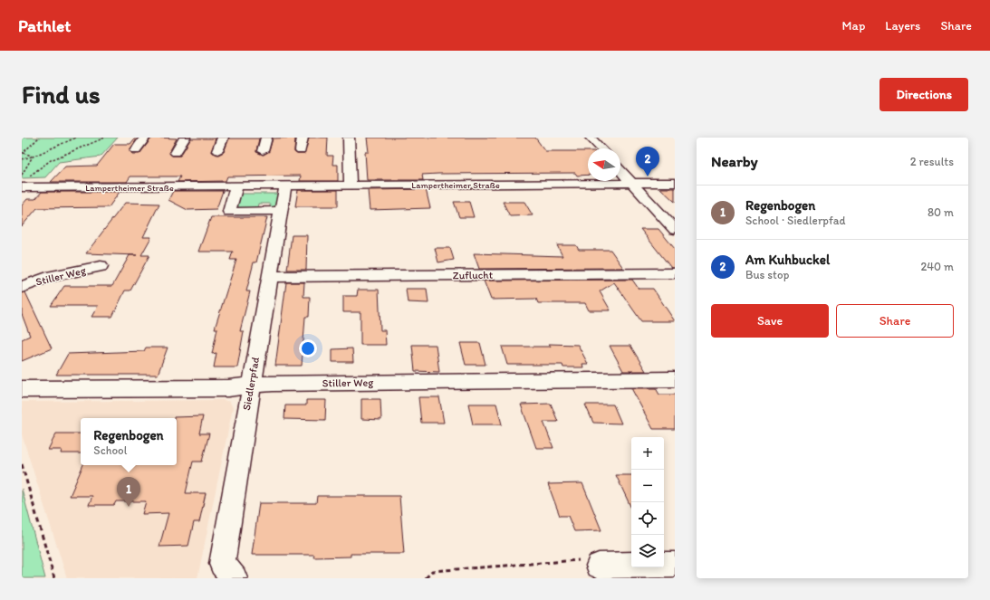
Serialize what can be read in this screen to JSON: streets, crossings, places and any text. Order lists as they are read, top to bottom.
{
  "streets": {
    "street": [
      "Lampertheimer Straße",
      "Zuflucht",
      "Stiller Weg",
      "Siedlerpfad"
    ]
  },
  "crossings": [
    ["Lampertheimer Straße", "Siedlerpfad"],
    ["Zuflucht", "Siedlerpfad"],
    ["Stiller Weg", "Siedlerpfad"]
  ],
  "north": "left",
  "page": {
    "header": "Pathlet",
    "nav": ["Map", "Layers", "Share"],
    "buttons": [
      "Directions",
      ["Save", "Share"]
    ],
    "title": "Find us",
    "heading": ["Nearby", "2 results"],
    "pins": ["2", "1"],
    "list": [
      {
        "mark": "1",
        "name": "Regenbogen",
        "note": "School · Siedlerpfad",
        "value": "80 m"
      },
      {
        "mark": "2",
        "name": "Am Kuhbuckel",
        "note": "Bus stop",
        "value": "240 m"
      }
    ],
    "popup": ["Regenbogen", "School"],
    "map_buttons": ["+", "−"]
  }
}
